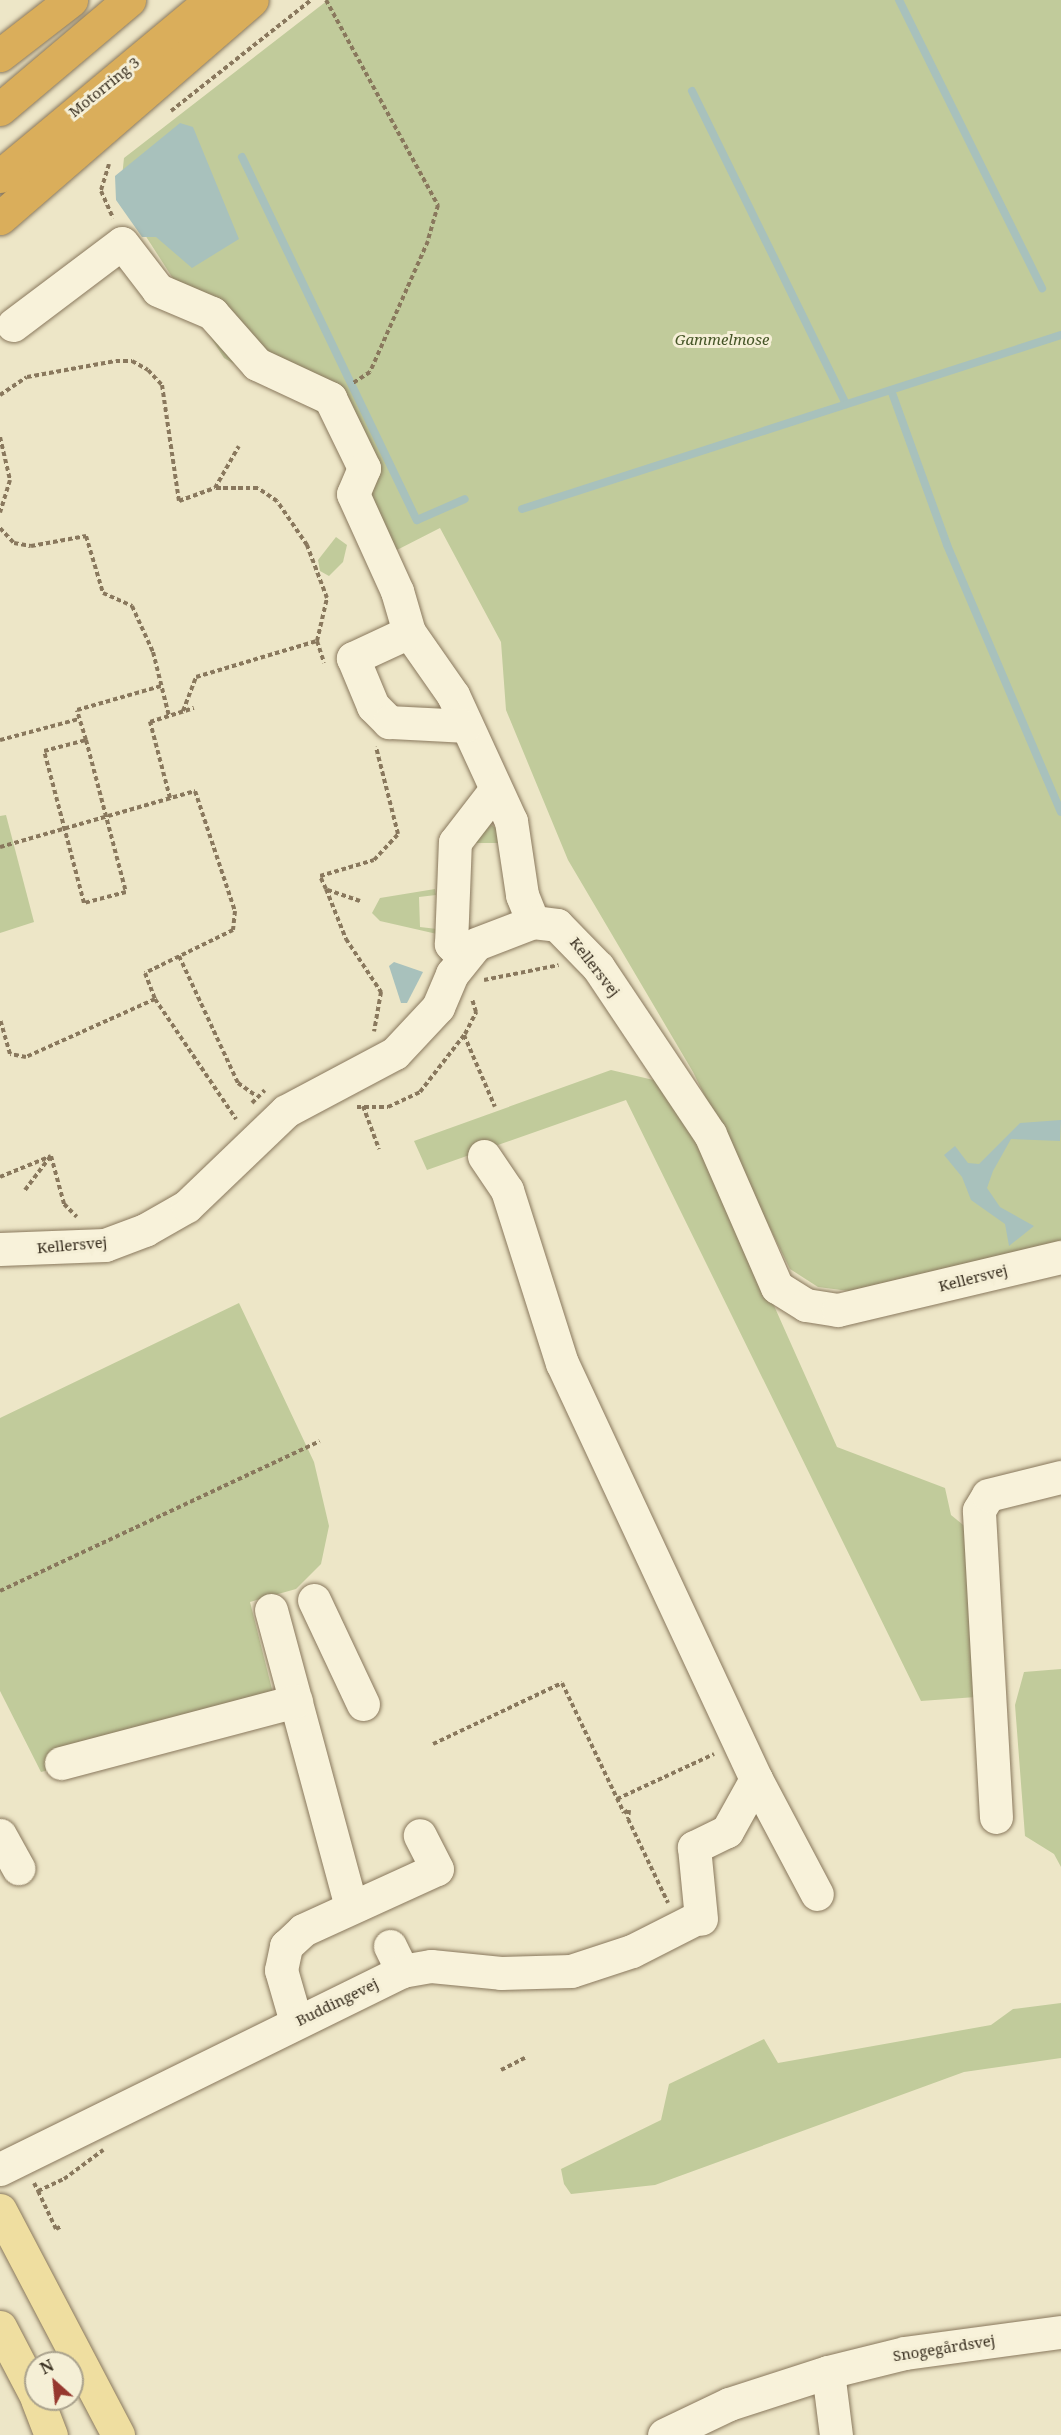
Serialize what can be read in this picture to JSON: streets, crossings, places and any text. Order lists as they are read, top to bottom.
{
  "streets": {
    "highway": ["Motorring 3"],
    "street": ["Kellersvej", "Buddingevej", "Snogegårdsvej"]
  },
  "parks": ["Gammelmose"],
  "north": "top left"
}
